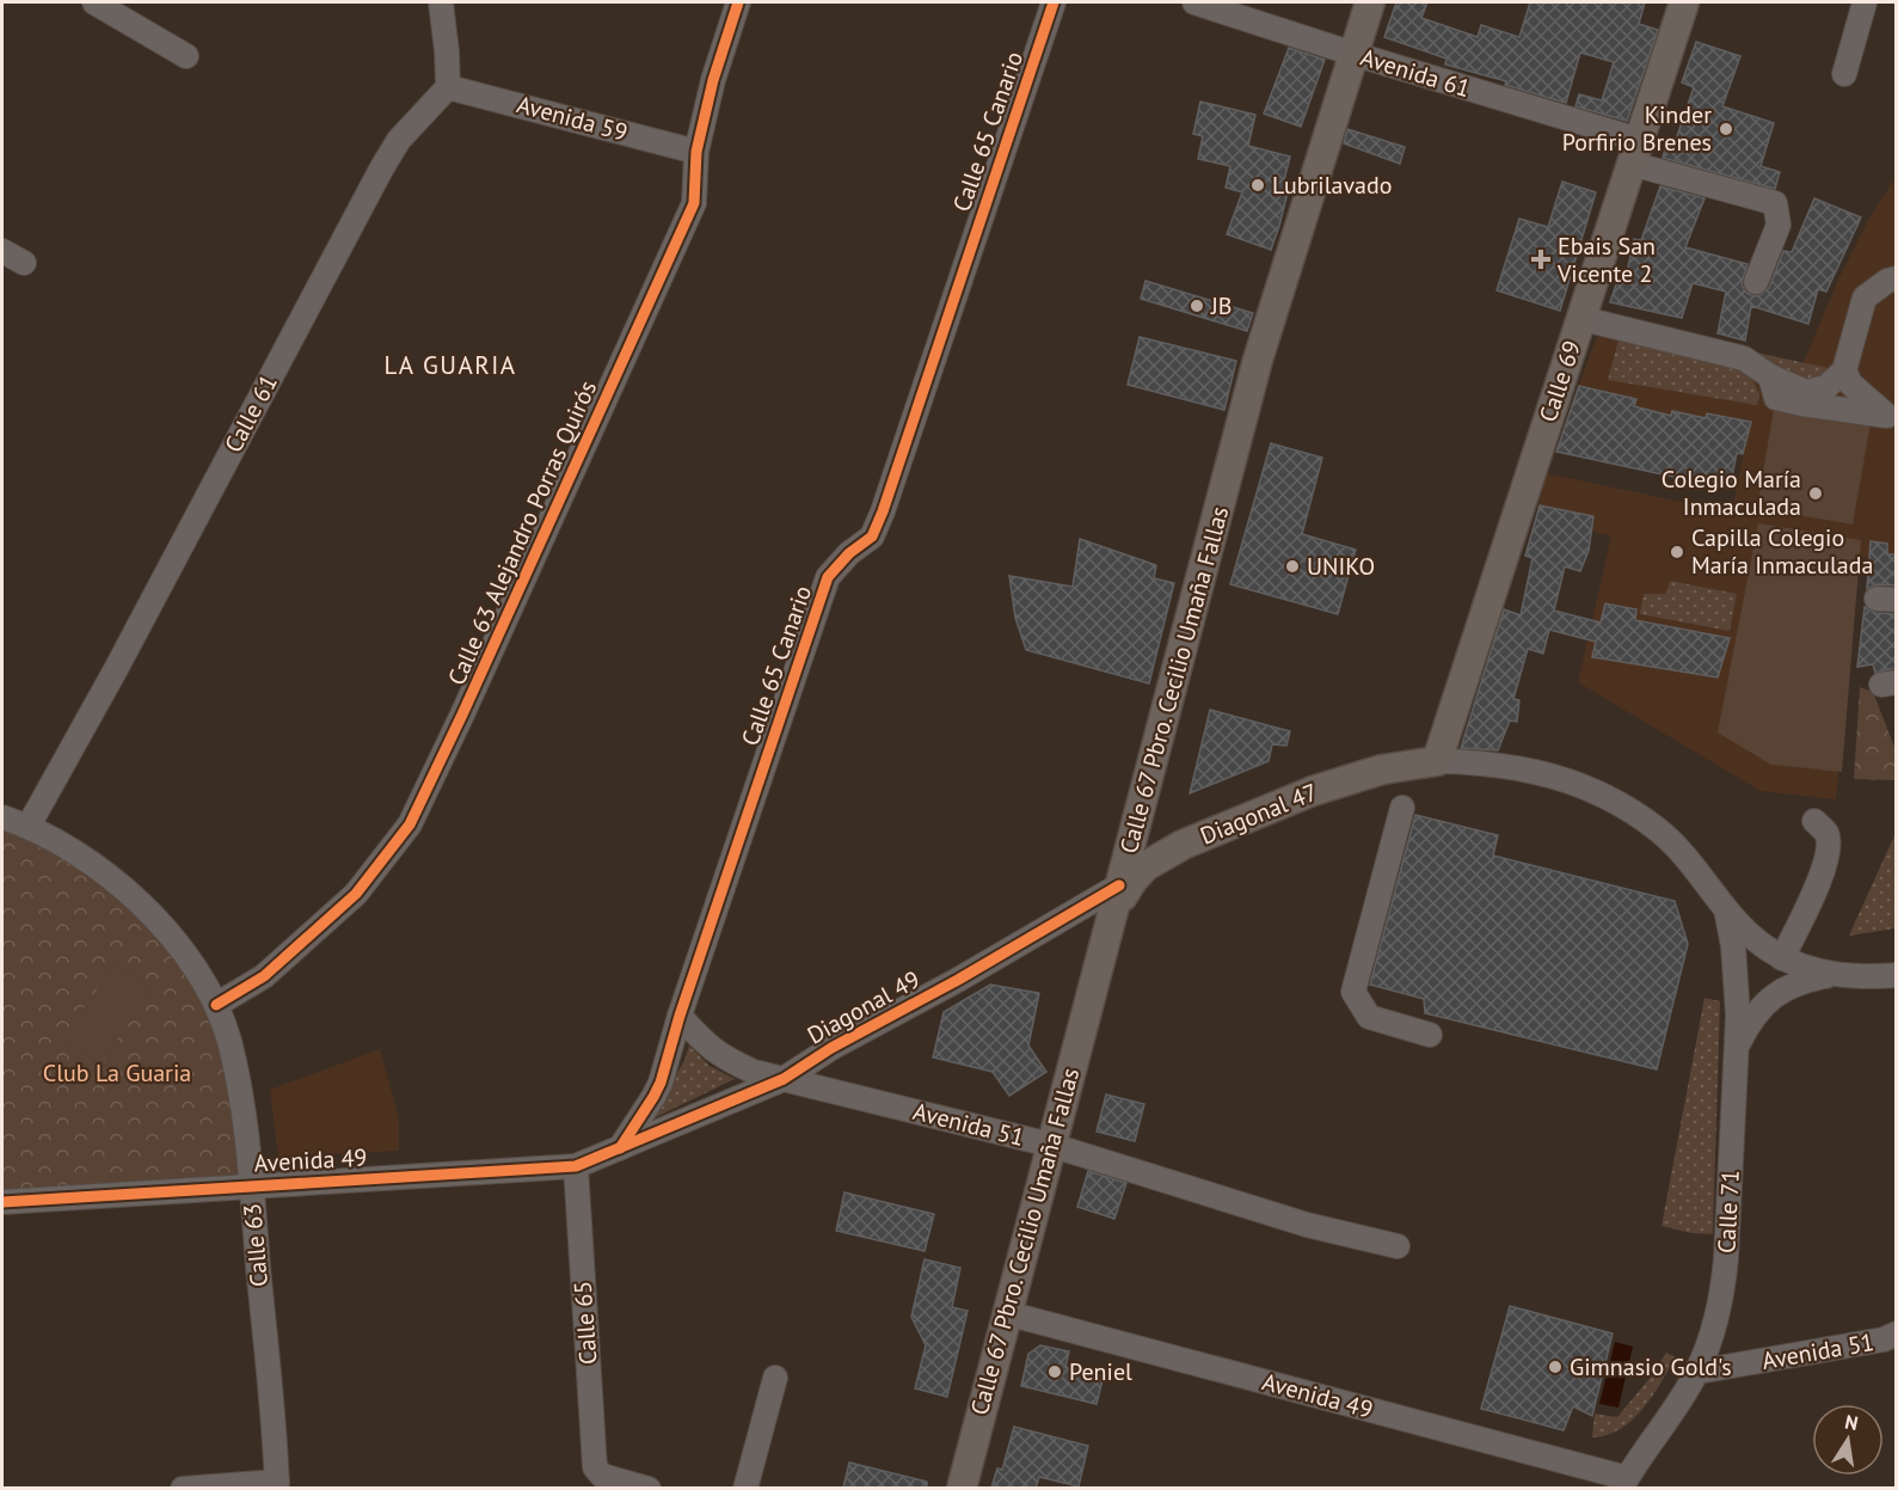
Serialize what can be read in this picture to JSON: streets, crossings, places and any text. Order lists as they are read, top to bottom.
{
  "streets": {
    "main road": ["Calle 69", "Calle 67 Pbro. Cecilio Umaña Fallas", "Diagonal 47"],
    "street": [
      "Avenida 61",
      "Avenida 59",
      "Calle 65 Canario",
      "Calle 61",
      "Calle 63 Alejandro Porras Quirós",
      "Diagonal 49",
      "Avenida 51",
      "Avenida 49",
      "Calle 71",
      "Calle 63",
      "Calle 65"
    ]
  },
  "crossings": [
    ["Avenida 61", "Calle 69"],
    ["Avenida 61", "Calle 67 Pbro. Cecilio Umaña Fallas"],
    ["Avenida 59", "Calle 61"],
    ["Avenida 59", "Calle 63 Alejandro Porras Quirós"],
    ["Calle 65 Canario", "Diagonal 49"],
    ["Calle 65 Canario", "Avenida 51"],
    ["Calle 65 Canario", "Avenida 49"],
    ["Calle 69", "Diagonal 47"],
    ["Calle 63 Alejandro Porras Quirós", "Calle 63"],
    ["Calle 67 Pbro. Cecilio Umaña Fallas", "Diagonal 47"],
    ["Calle 67 Pbro. Cecilio Umaña Fallas", "Diagonal 49"],
    ["Calle 67 Pbro. Cecilio Umaña Fallas", "Avenida 51"],
    ["Calle 67 Pbro. Cecilio Umaña Fallas", "Avenida 49"],
    ["Diagonal 49", "Avenida 51"],
    ["Diagonal 49", "Avenida 49"],
    ["Avenida 51", "Calle 71"],
    ["Avenida 49", "Calle 71"],
    ["Avenida 49", "Calle 63"],
    ["Avenida 49", "Calle 65"]
  ],
  "districts": ["LA GUARIA"],
  "parks": ["Club La Guaria"],
  "places": {
    "other": [
      "Kinder Porfirio Brenes",
      "Lubrilavado",
      "JB",
      "Colegio María Inmaculada",
      "Capilla Colegio María Inmaculada",
      "UNIKO",
      "Gimnasio Gold's",
      "Peniel"
    ],
    "health": ["Ebais San Vicente 2"]
  },
  "north": "top"
}
